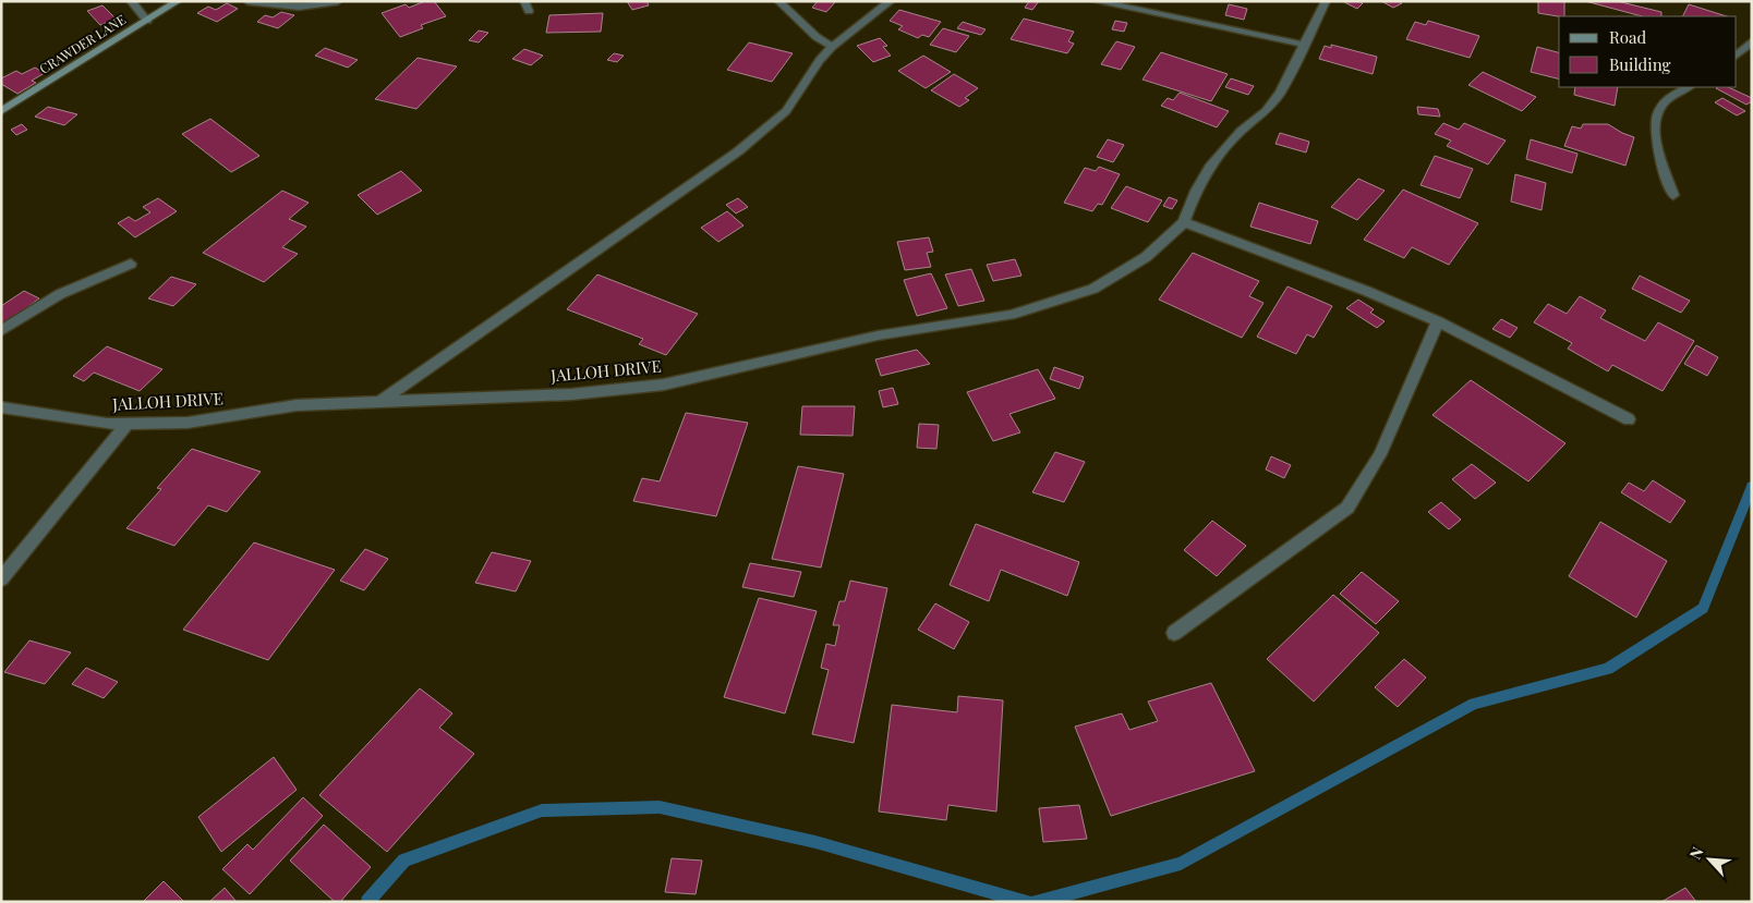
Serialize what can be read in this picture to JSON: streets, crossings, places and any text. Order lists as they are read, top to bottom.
{
  "streets": {
    "street": ["CRAWDER LANE", "JALLOH DRIVE"]
  },
  "legend": ["Road", "Building"],
  "north": "top left"
}
